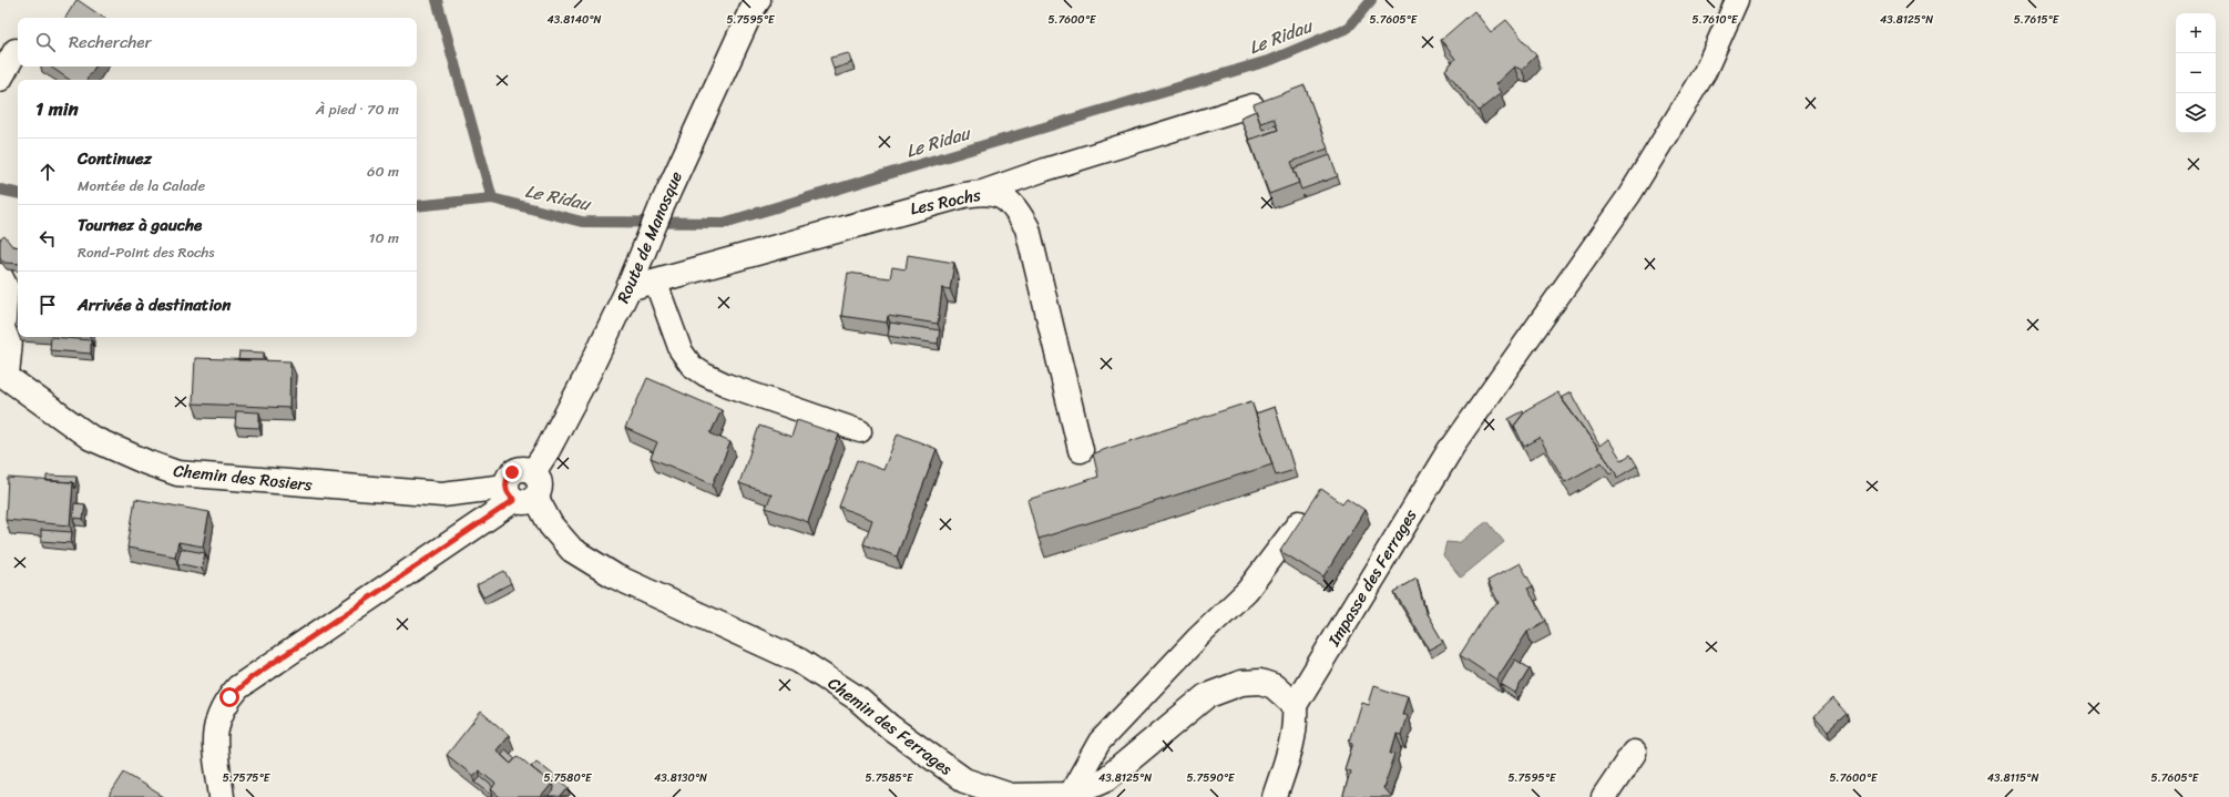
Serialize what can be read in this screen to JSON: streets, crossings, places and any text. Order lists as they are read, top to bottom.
{
  "streets": {
    "street": [
      "Les Rochs",
      "Route de Manosque",
      "Chemin des Rosiers",
      "Impasse des Ferrages",
      "Chemin des Ferrages"
    ]
  },
  "crossings": [
    ["Les Rochs", "Route de Manosque"],
    ["Route de Manosque", "Chemin des Rosiers"],
    ["Route de Manosque", "Chemin des Ferrages"],
    ["Chemin des Rosiers", "Chemin des Ferrages"],
    ["Impasse des Ferrages", "Chemin des Ferrages"]
  ],
  "water": ["Le Ridau"],
  "page": {
    "map_buttons": ["+", "−"],
    "search": "Rechercher",
    "heading": ["1 min", "À pied · 70 m"],
    "list": [
      ["Continuez", "Montée de la Calade", "60 m"],
      ["Tournez à gauche", "Rond-Point des Rochs", "10 m"],
      "Arrivée à destination"
    ]
  },
  "coordinates": [
    "5.7595°E",
    "5.7600°E",
    "5.7615°E",
    "5.7605°E",
    "5.7610°E",
    "43.8125°N",
    "43.8140°N",
    "43.8130°N",
    "43.8115°N",
    "5.7575°E",
    "5.7580°E",
    "5.7585°E",
    "5.7590°E"
  ]
}
